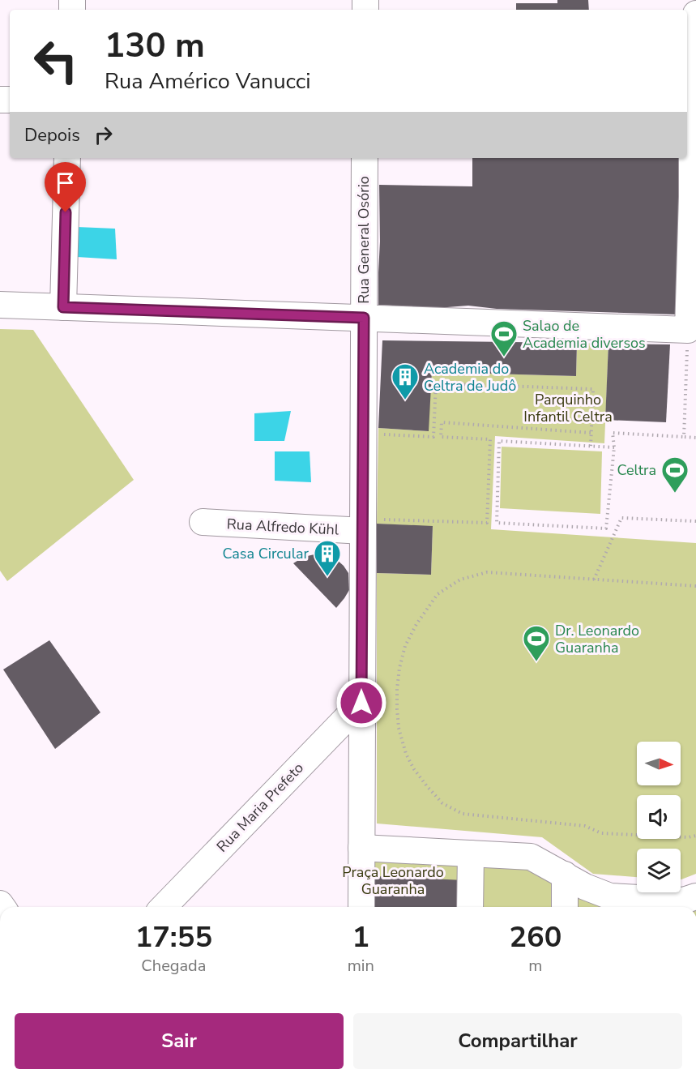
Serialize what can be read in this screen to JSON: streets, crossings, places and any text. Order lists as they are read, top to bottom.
{
  "streets": {
    "street": ["Rua General Osório", "Rua Alfredo Kühl", "Rua Maria Prefeto"]
  },
  "crossings": [
    ["Rua General Osório", "Rua Alfredo Kühl"],
    ["Rua General Osório", "Rua Maria Prefeto"]
  ],
  "parks": ["Parquinho Infantil Celtra", "Praça Leonardo Guaranha"],
  "places": {
    "sports": ["Salao de Academia diversos", "Celtra", "Dr. Leonardo Guaranha"],
    "building": ["Academia do Celtra de Judô", "Casa Circular"]
  },
  "north": "right",
  "page": {
    "turn": ["130 m", "Rua Américo Vanucci"],
    "then": "Depois",
    "eta": [
      "17:55",
      "Chegada",
      "1",
      "min",
      "260",
      "m"
    ],
    "buttons": ["Sair", "Compartilhar"]
  }
}
